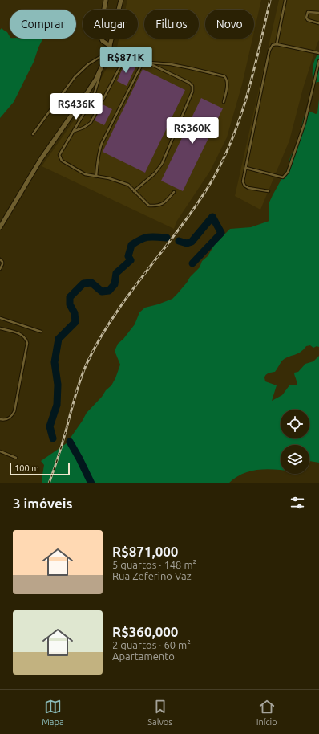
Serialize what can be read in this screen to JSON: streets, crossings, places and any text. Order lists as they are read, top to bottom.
{
  "scale_bar": "100 m",
  "page": {
    "chip": [
      "Comprar",
      "Alugar",
      "Filtros",
      "Novo"
    ],
    "price": ["R$871K", "R$436K", "R$360K"],
    "scale": "100 m",
    "heading": "3 imóveis",
    "list": [
      {
        "name": "R$871,000",
        "note": "5 quartos · 148 m² · Rua Zeferino Vaz"
      },
      {
        "name": "R$360,000",
        "note": "2 quartos · 60 m² · Apartamento"
      }
    ],
    "tabs": ["Mapa", "Salvos", "Início"]
  }
}
